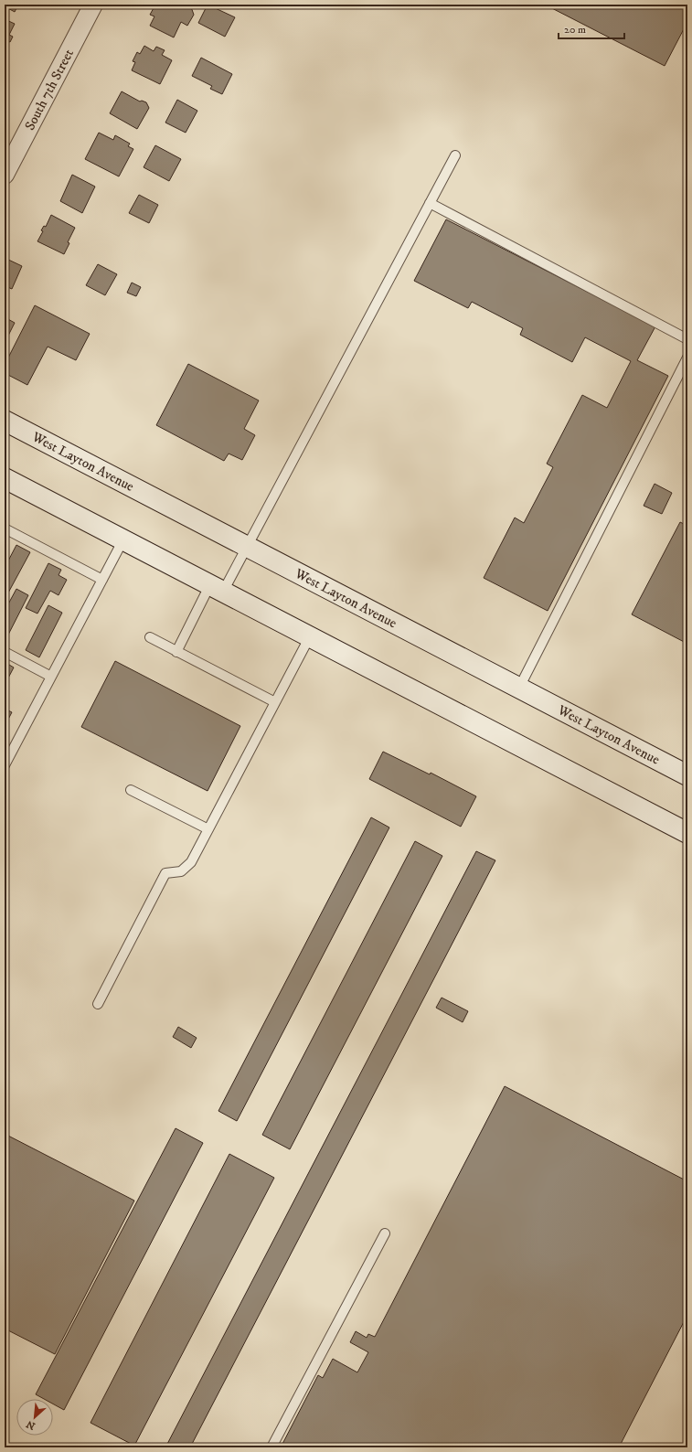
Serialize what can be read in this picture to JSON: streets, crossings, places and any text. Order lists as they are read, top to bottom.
{
  "streets": {
    "main road": ["West Layton Avenue"],
    "street": ["South 7th Street"]
  },
  "scale_bar": "20 m",
  "north": "bottom left"
}
